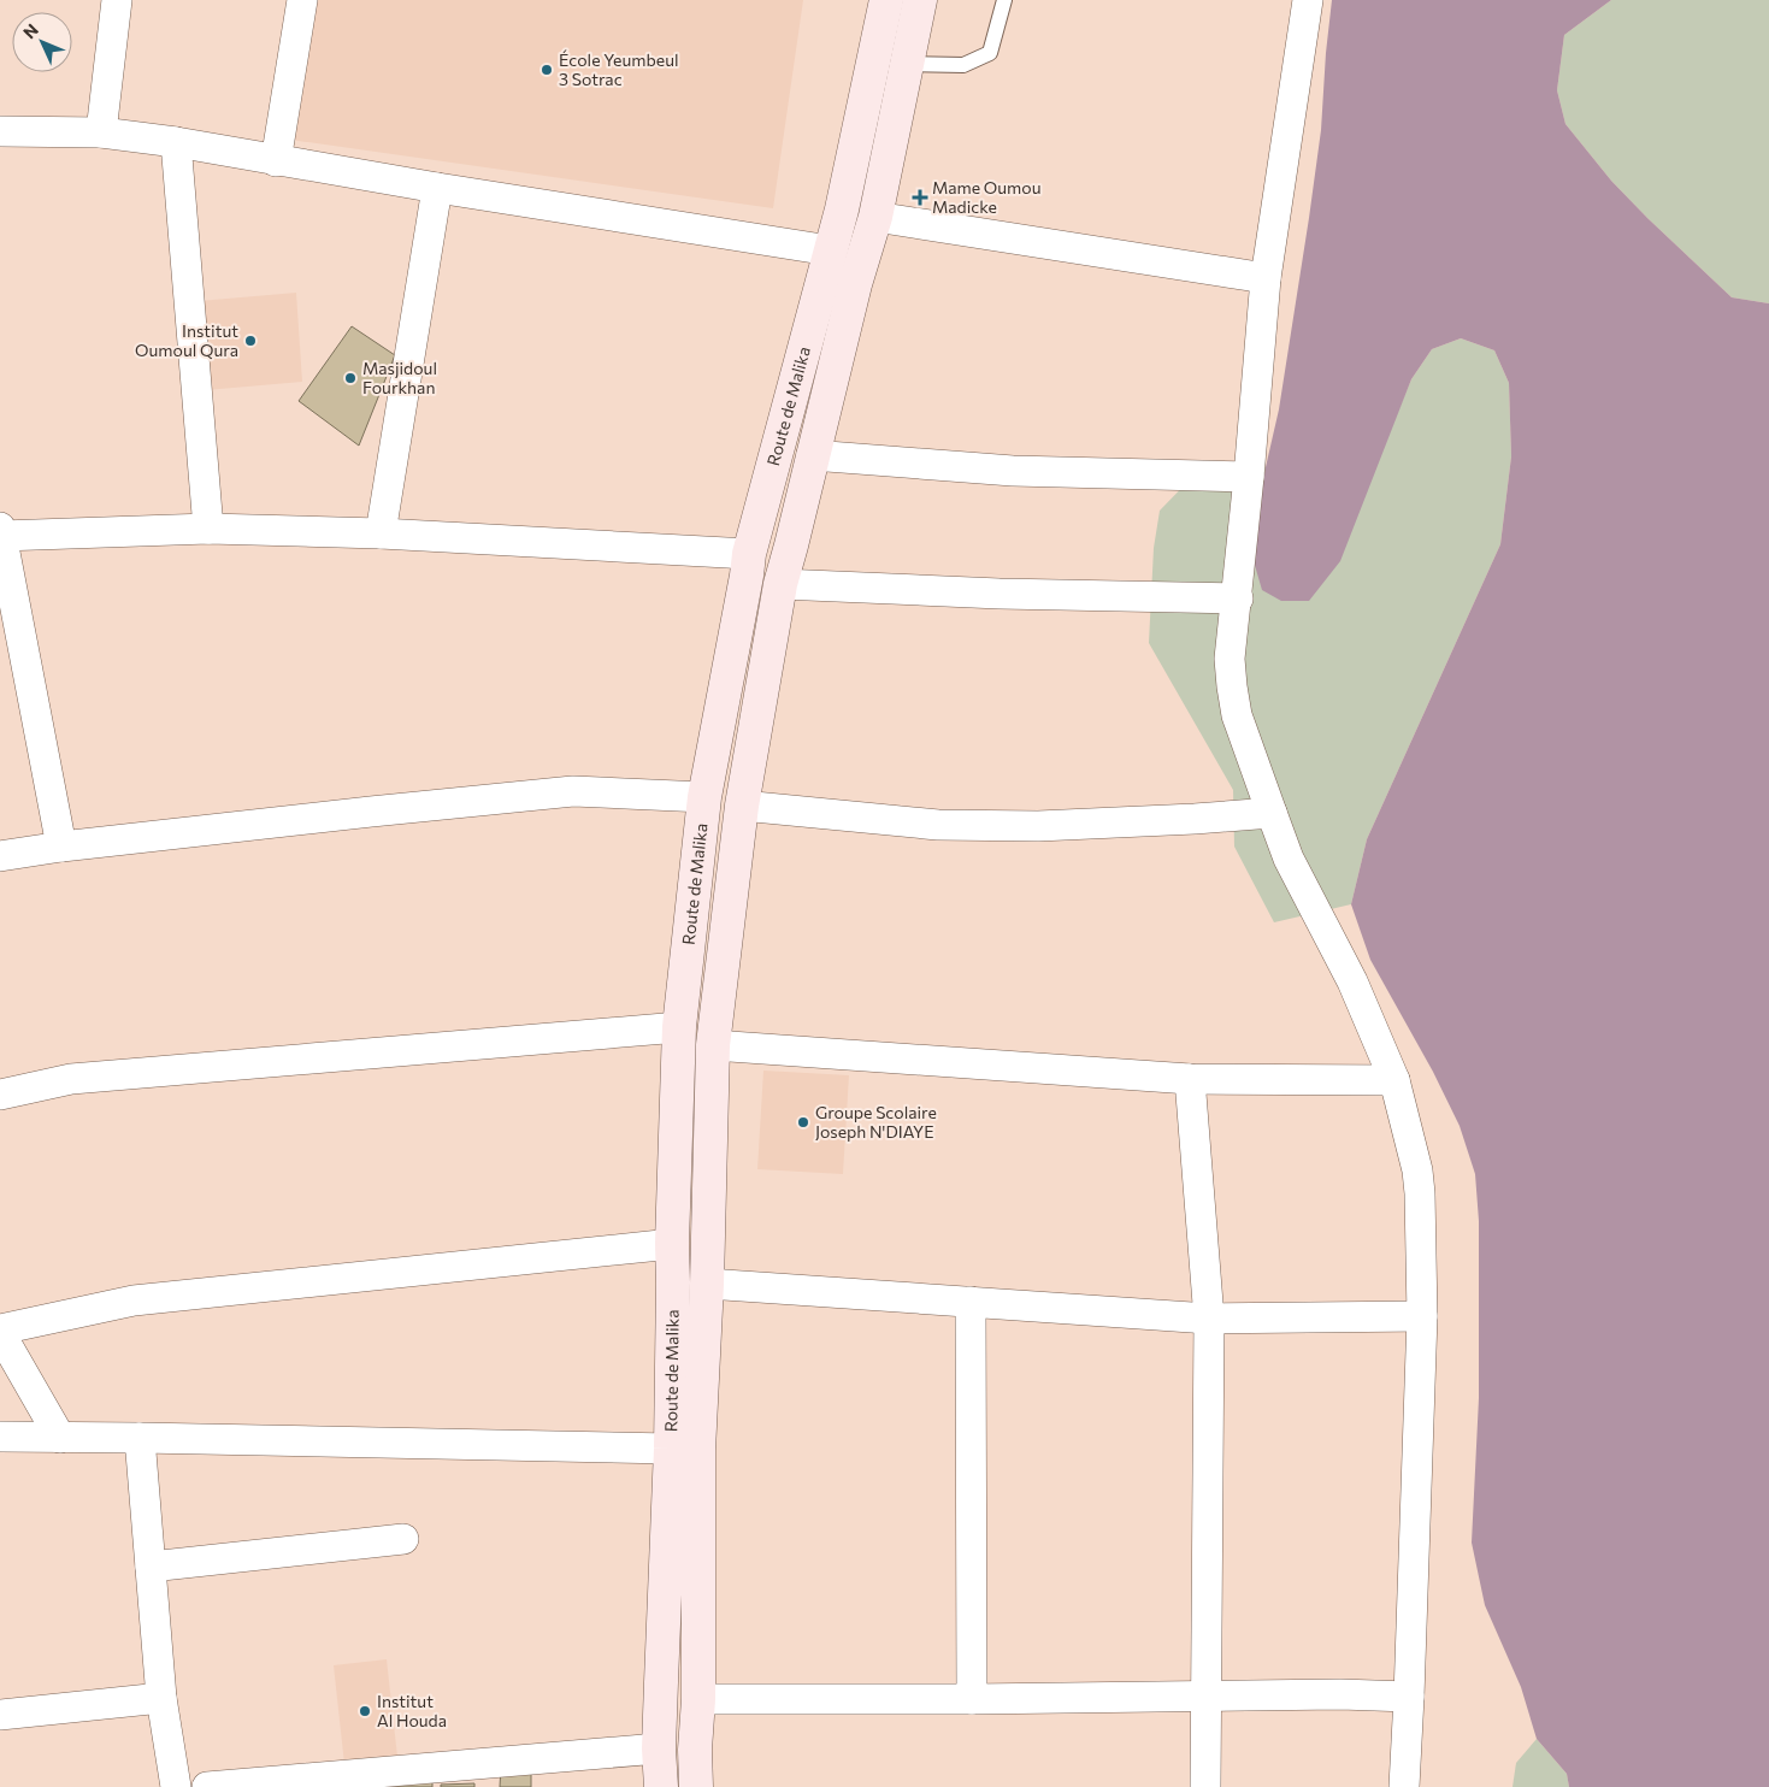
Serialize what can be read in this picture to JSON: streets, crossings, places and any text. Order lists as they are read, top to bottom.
{
  "streets": {
    "main road": ["Route de Malika"]
  },
  "places": {
    "other": [
      "École Yeumbeul 3 Sotrac",
      "Institut Oumoul Qura",
      "Masjidoul Fourkhan",
      "Groupe Scolaire Joseph N'DIAYE",
      "Institut Al Houda"
    ],
    "health": ["Mame Oumou Madicke"]
  },
  "north": "top left"
}
